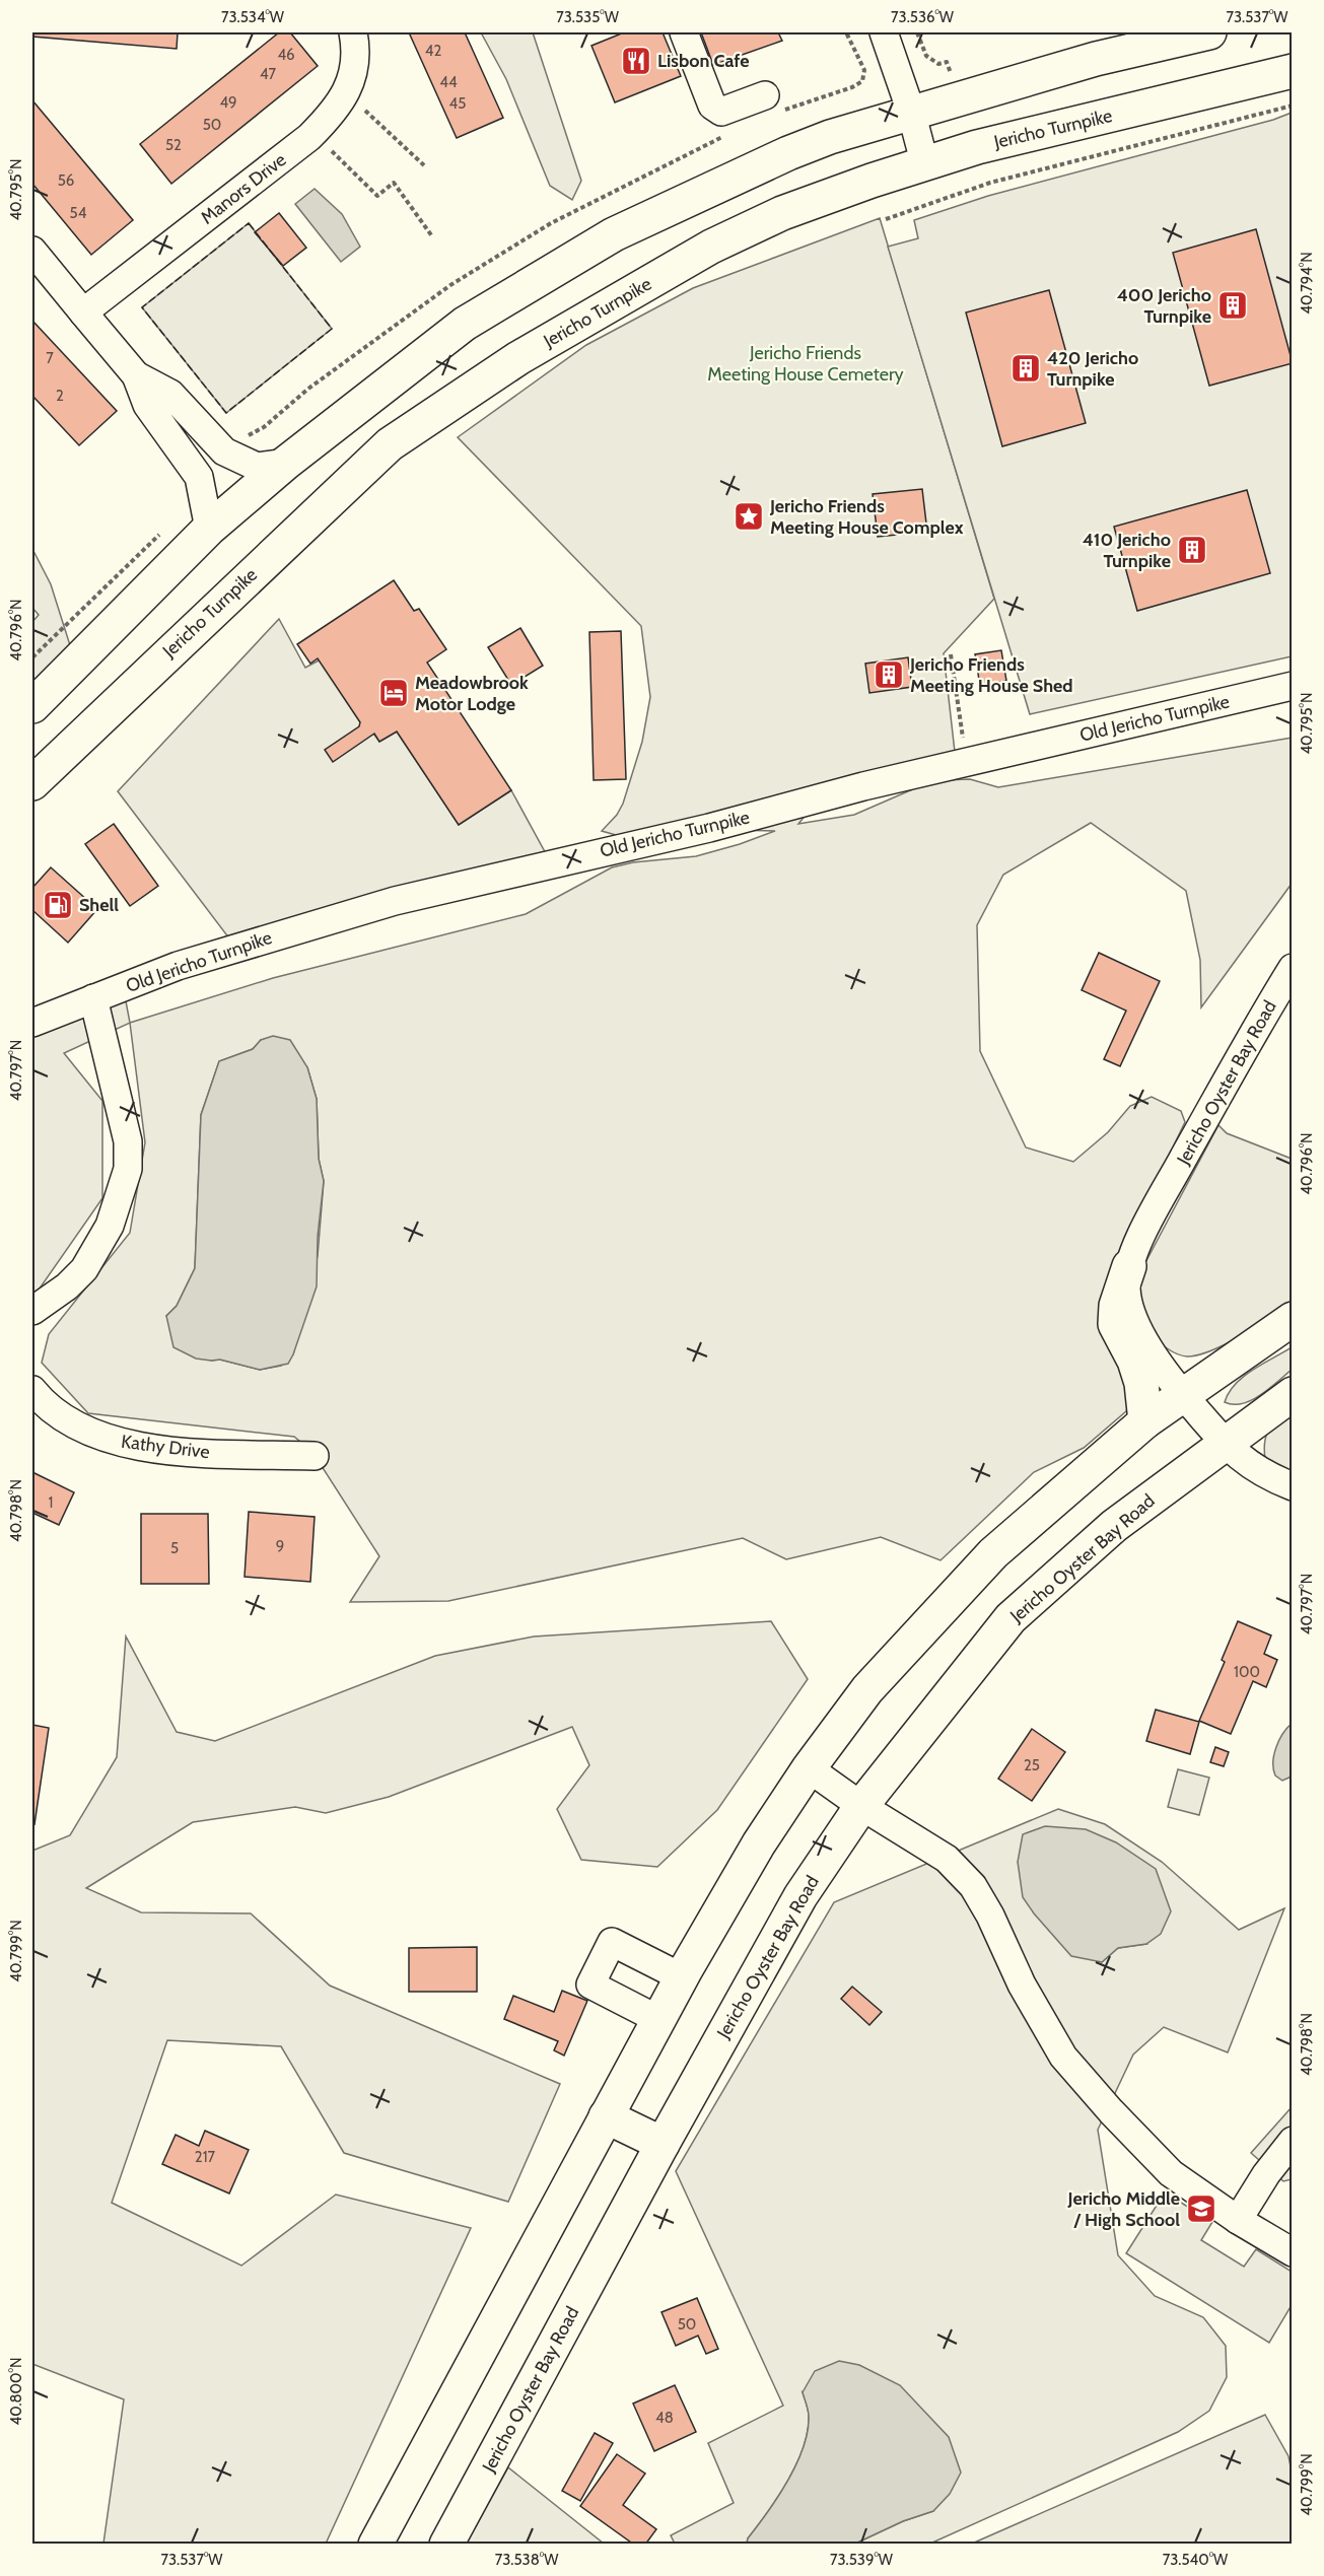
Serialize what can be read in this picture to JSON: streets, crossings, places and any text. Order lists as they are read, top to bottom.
{
  "streets": {
    "main road": ["Jericho Turnpike", "Jericho Oyster Bay Road"],
    "street": ["Manors Drive", "Old Jericho Turnpike", "Kathy Drive"]
  },
  "parks": ["Jericho Friends Meeting House Cemetery"],
  "places": {
    "restaurant": ["Lisbon Cafe"],
    "building": [
      "400 Jericho Turnpike",
      "420 Jericho Turnpike",
      "410 Jericho Turnpike",
      "Jericho Friends Meeting House Shed"
    ],
    "place": ["Jericho Friends Meeting House Complex"],
    "hotel": ["Meadowbrook Motor Lodge"],
    "fuel station": ["Shell"],
    "school or university": ["Jericho Middle / High School"]
  },
  "house_numbers": [
    "42",
    "46",
    "47",
    "44",
    "49",
    "45",
    "50",
    "52",
    "56",
    "54",
    "7",
    "2",
    "1",
    "9",
    "5",
    "100",
    "25",
    "217",
    "50",
    "48"
  ],
  "coordinates": [
    "73.534°W",
    "73.535°W",
    "73.536°W",
    "73.537°W",
    "40.795°N",
    "40.794°N",
    "40.796°N",
    "40.797°N",
    "40.798°N",
    "40.799°N",
    "40.800°N",
    "73.538°W",
    "73.539°W",
    "73.540°W"
  ]
}
